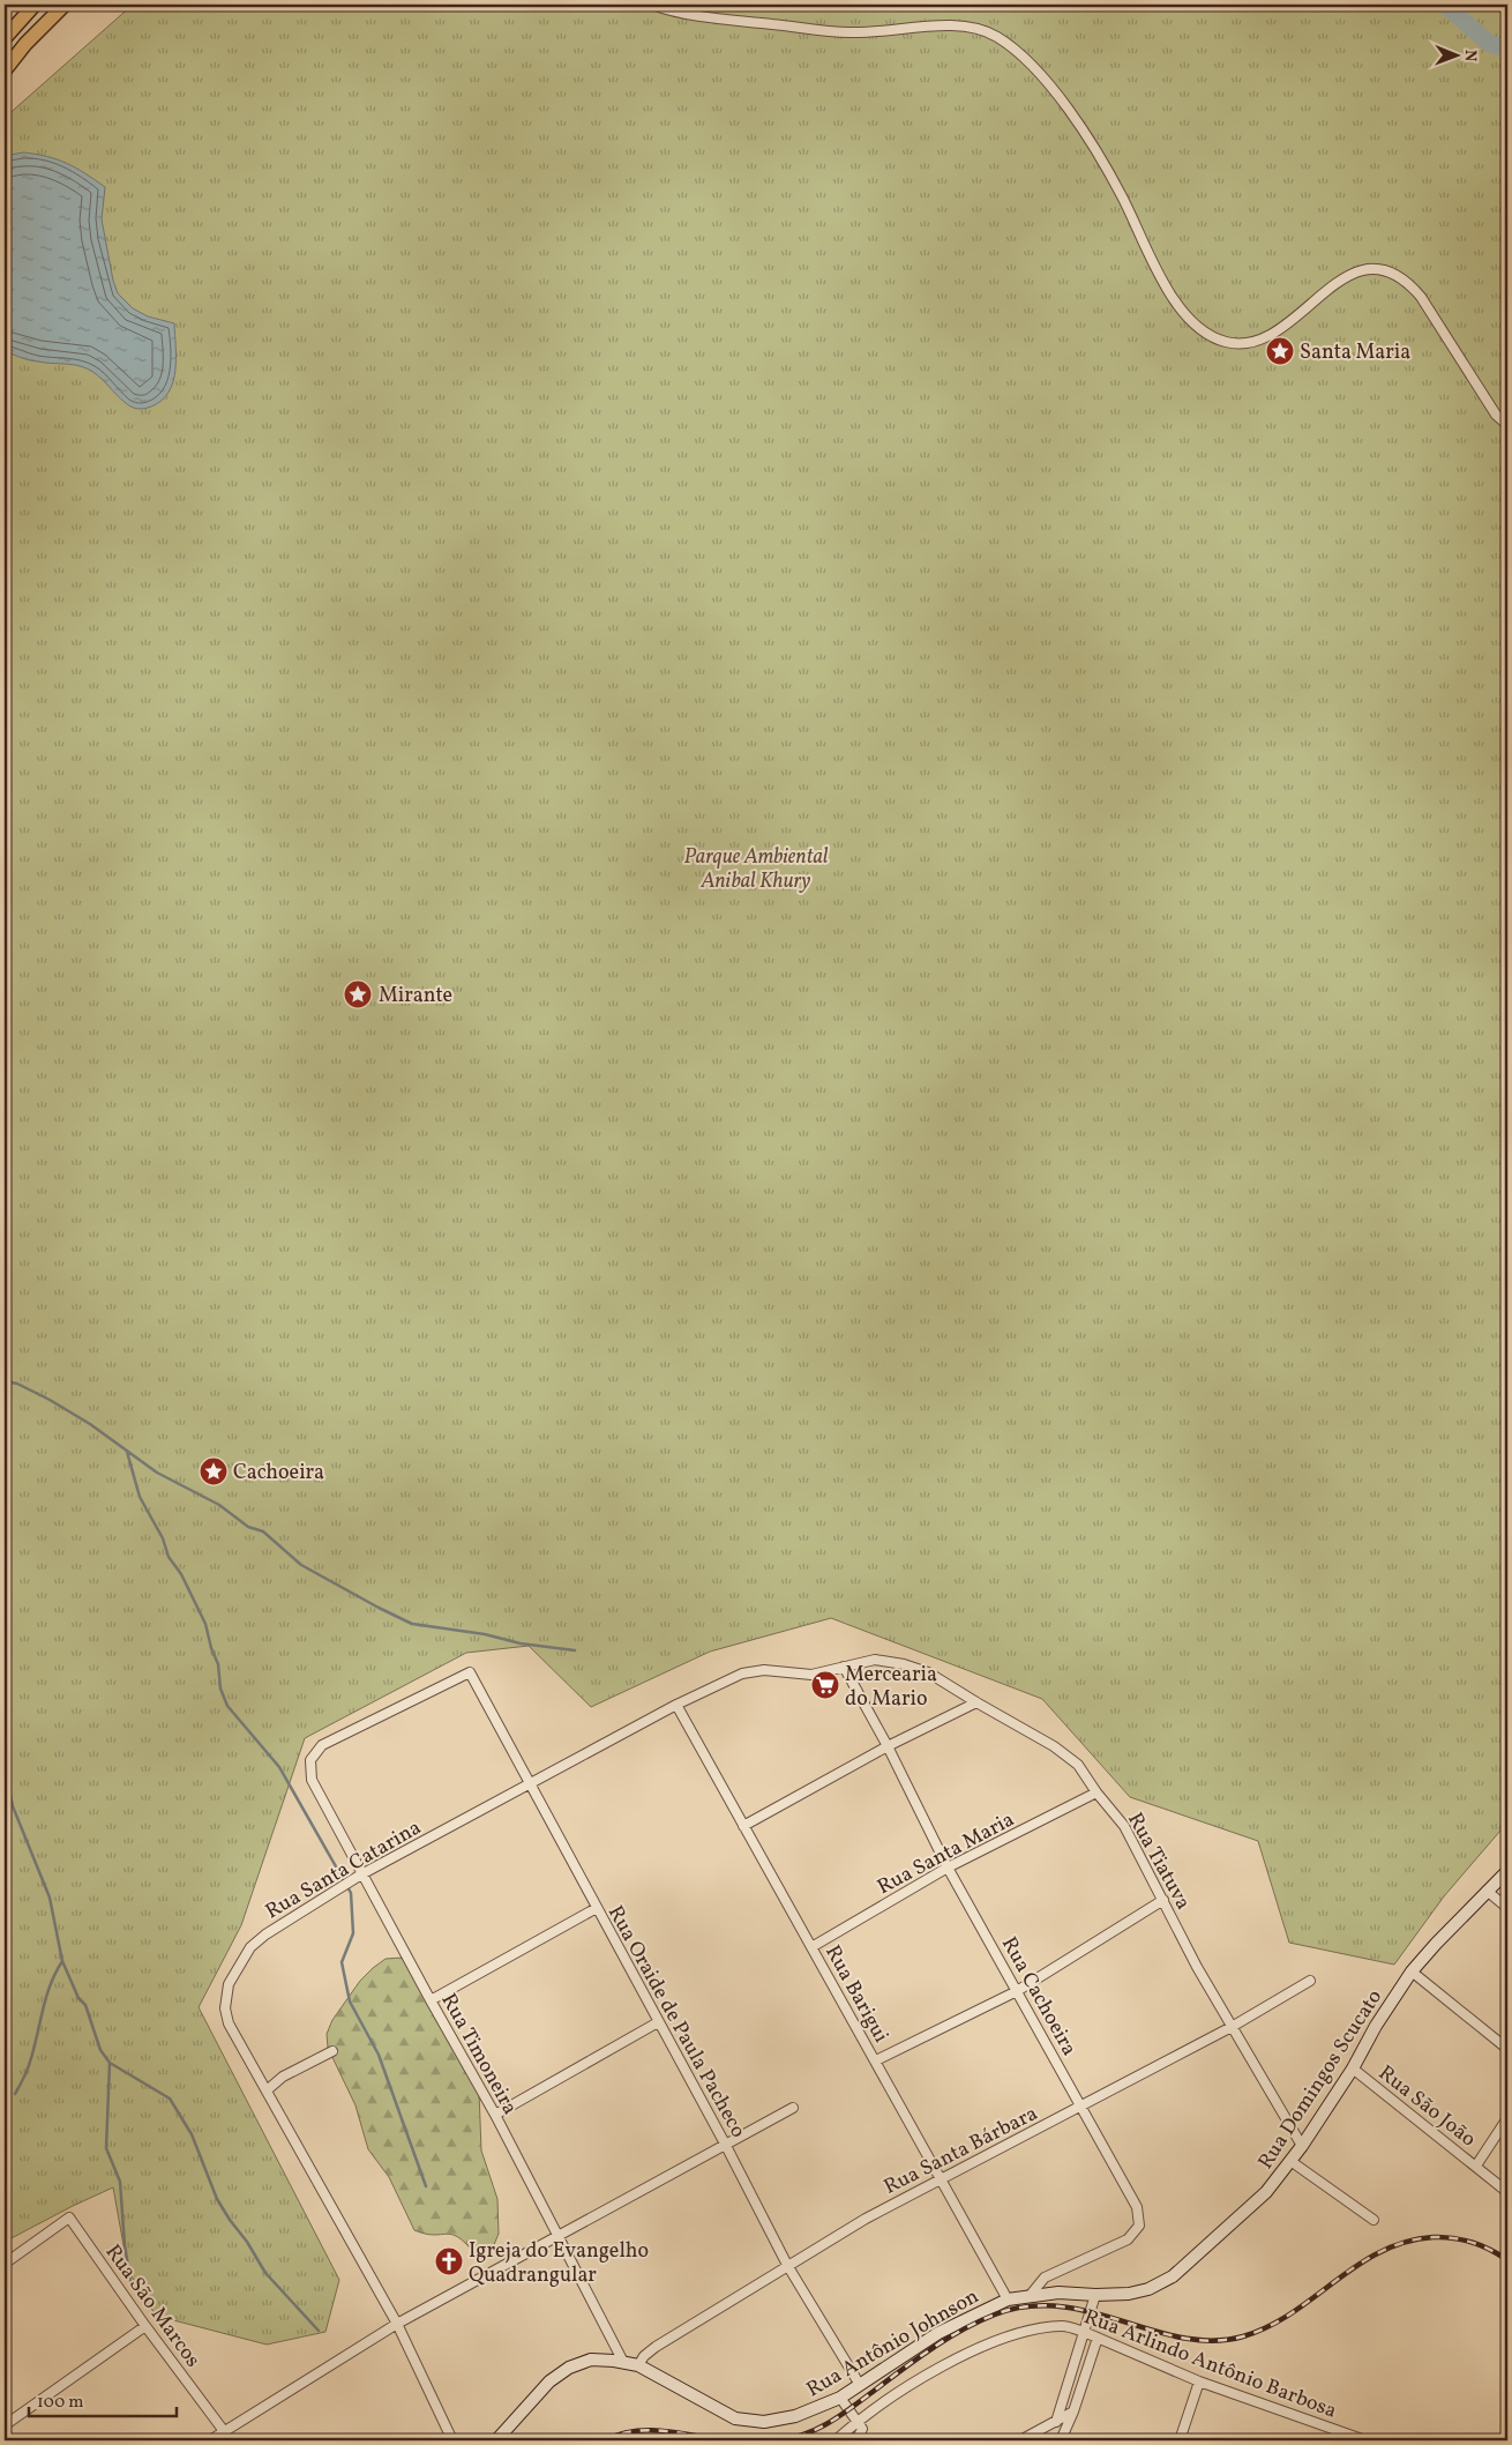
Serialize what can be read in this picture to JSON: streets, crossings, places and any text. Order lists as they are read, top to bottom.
{
  "streets": {
    "main road": ["Rua Domingos Scucato", "Rua Antônio Johnson"],
    "street": [
      "Rua Santa Maria",
      "Rua Tiatuva",
      "Rua Santa Catarina",
      "Rua Barigui",
      "Rua Cachoeira",
      "Rua Oraide de Paula Pacheco",
      "Rua Timoneira",
      "Rua São João",
      "Rua Santa Bárbara",
      "Rua São Marcos",
      "Rua Arlindo Antônio Barbosa"
    ]
  },
  "crossings": [
    ["Rua Santa Maria", "Rua Tiatuva"],
    ["Rua Santa Maria", "Rua Barigui"],
    ["Rua Santa Maria", "Rua Cachoeira"],
    ["Rua Tiatuva", "Rua Santa Catarina"],
    ["Rua Tiatuva", "Rua Cachoeira"],
    ["Rua Tiatuva", "Rua Domingos Scucato"],
    ["Rua Tiatuva", "Rua Santa Bárbara"],
    ["Rua Santa Catarina", "Rua Barigui"],
    ["Rua Santa Catarina", "Rua Cachoeira"],
    ["Rua Santa Catarina", "Rua Oraide de Paula Pacheco"],
    ["Rua Santa Catarina", "Rua Timoneira"],
    ["Rua Barigui", "Rua Domingos Scucato"],
    ["Rua Barigui", "Rua Santa Bárbara"],
    ["Rua Barigui", "Rua Antônio Johnson"],
    ["Rua Cachoeira", "Rua Domingos Scucato"],
    ["Rua Cachoeira", "Rua Santa Bárbara"],
    ["Rua Oraide de Paula Pacheco", "Rua Timoneira"],
    ["Rua Oraide de Paula Pacheco", "Rua Santa Bárbara"],
    ["Rua Oraide de Paula Pacheco", "Rua Antônio Johnson"],
    ["Rua Timoneira", "Rua Antônio Johnson"],
    ["Rua Domingos Scucato", "Rua São João"],
    ["Rua Domingos Scucato", "Rua Antônio Johnson"],
    ["Rua Santa Bárbara", "Rua Antônio Johnson"]
  ],
  "parks": ["Parque Ambiental Anibal Khury"],
  "places": {
    "place": ["Santa Maria", "Mirante", "Cachoeira"],
    "supermarket": ["Mercearia do Mario"],
    "church": ["Igreja do Evangelho Quadrangular"]
  },
  "scale_bar": "100 m",
  "north": "right"
}
